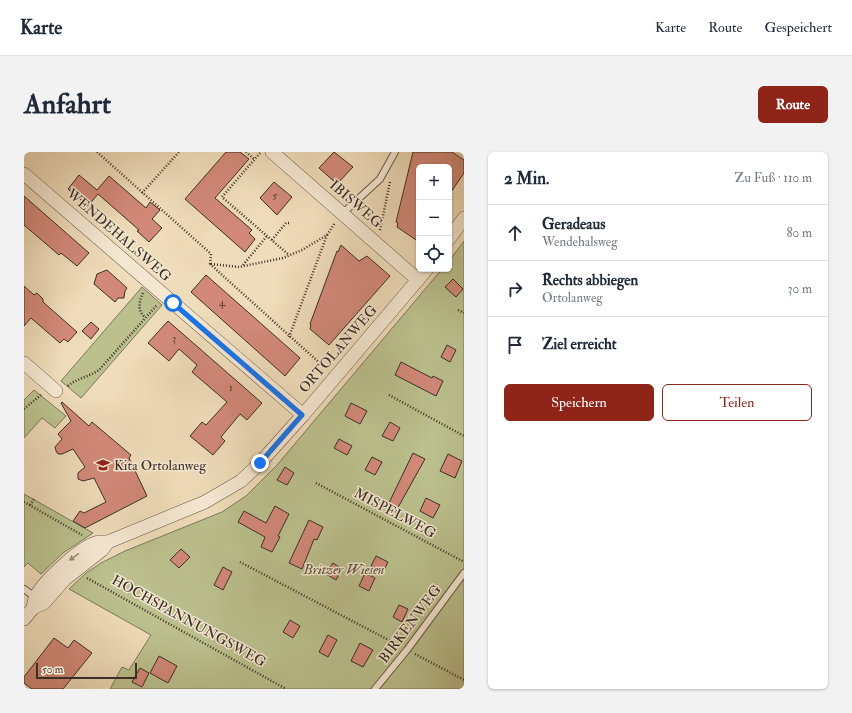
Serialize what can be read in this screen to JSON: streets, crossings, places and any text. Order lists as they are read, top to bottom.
{
  "streets": {
    "street": ["IBISWEG", "WENDEHALSWEG", "ORTOLANWEG"],
    "lane": ["BIRKENWEG"],
    "path": ["MISPELWEG", "HOCHSPANNUNGSWEG"]
  },
  "crossings": [
    ["IBISWEG", "ORTOLANWEG"],
    ["WENDEHALSWEG", "ORTOLANWEG"]
  ],
  "parks": ["Britzer Wiesen"],
  "places": {
    "school or university": ["Kita Ortolanweg"]
  },
  "house_numbers": [
    "5",
    "4",
    "3",
    "1"
  ],
  "scale_bar": "50 m",
  "page": {
    "header": "Karte",
    "nav": ["Karte", "Route", "Gespeichert"],
    "buttons": [
      "Route",
      ["Speichern", "Teilen"]
    ],
    "title": "Anfahrt",
    "heading": ["2 Min.", "Zu Fuß · 110 m"],
    "map_buttons": ["+", "−"],
    "list": [
      ["Geradeaus", "Wendehalsweg", "80 m"],
      ["Rechts abbiegen", "Ortolanweg", "30 m"],
      "Ziel erreicht"
    ],
    "scale": "50 m"
  }
}
